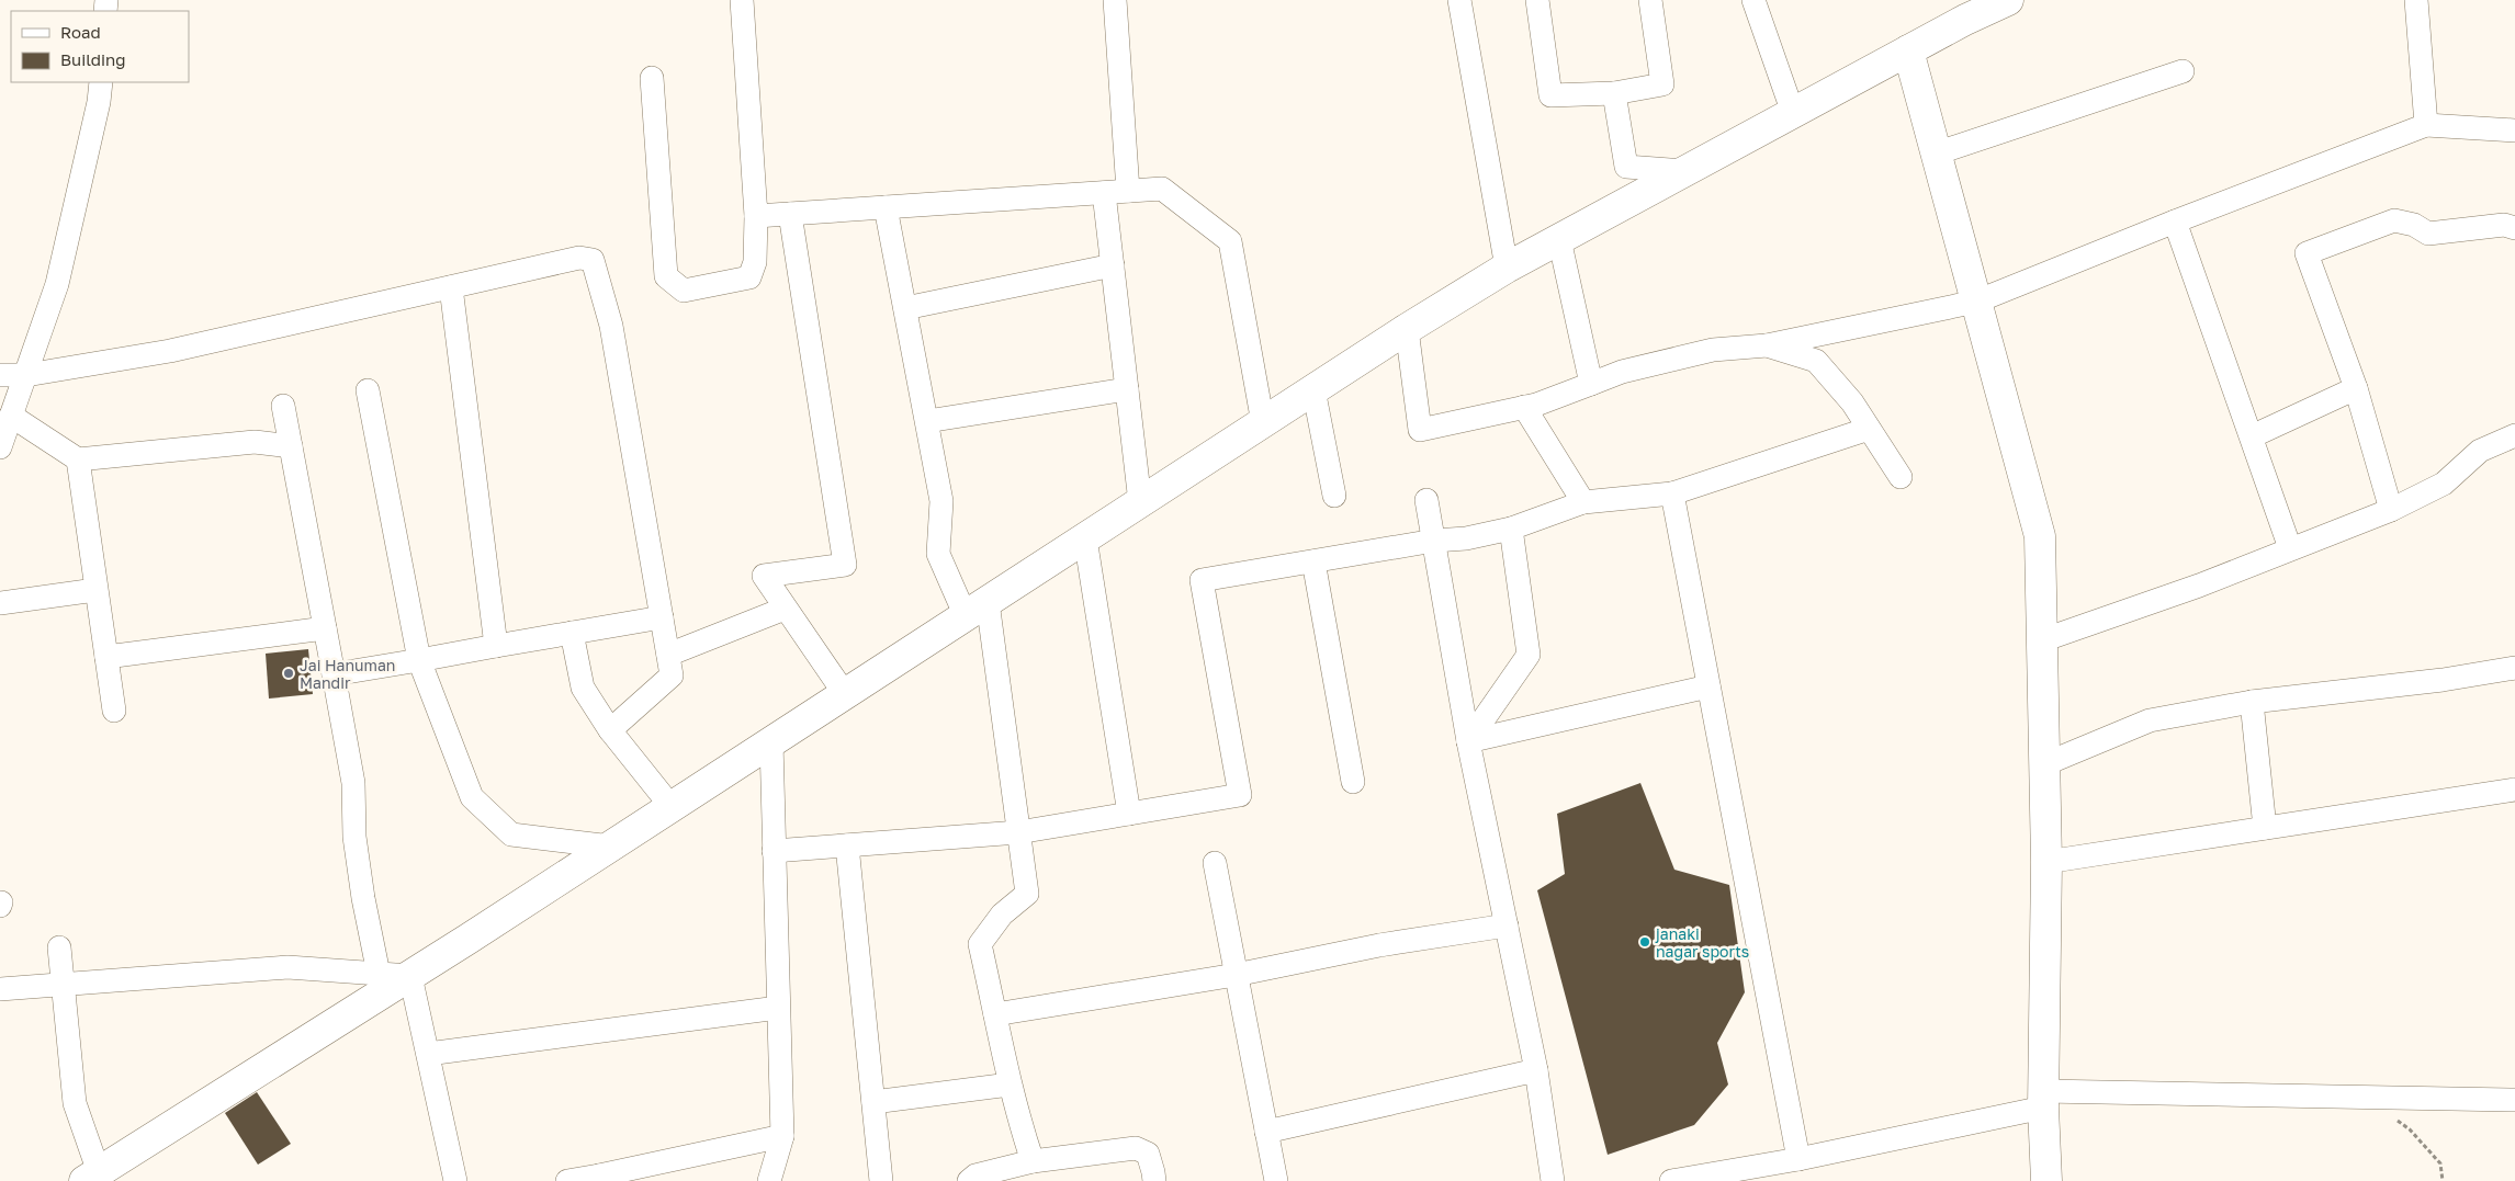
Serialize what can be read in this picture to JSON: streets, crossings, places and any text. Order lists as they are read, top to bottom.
{
  "places": ["Jai Hanuman Mandir", "janaki nagar sports"],
  "legend": ["Road", "Building"]
}
